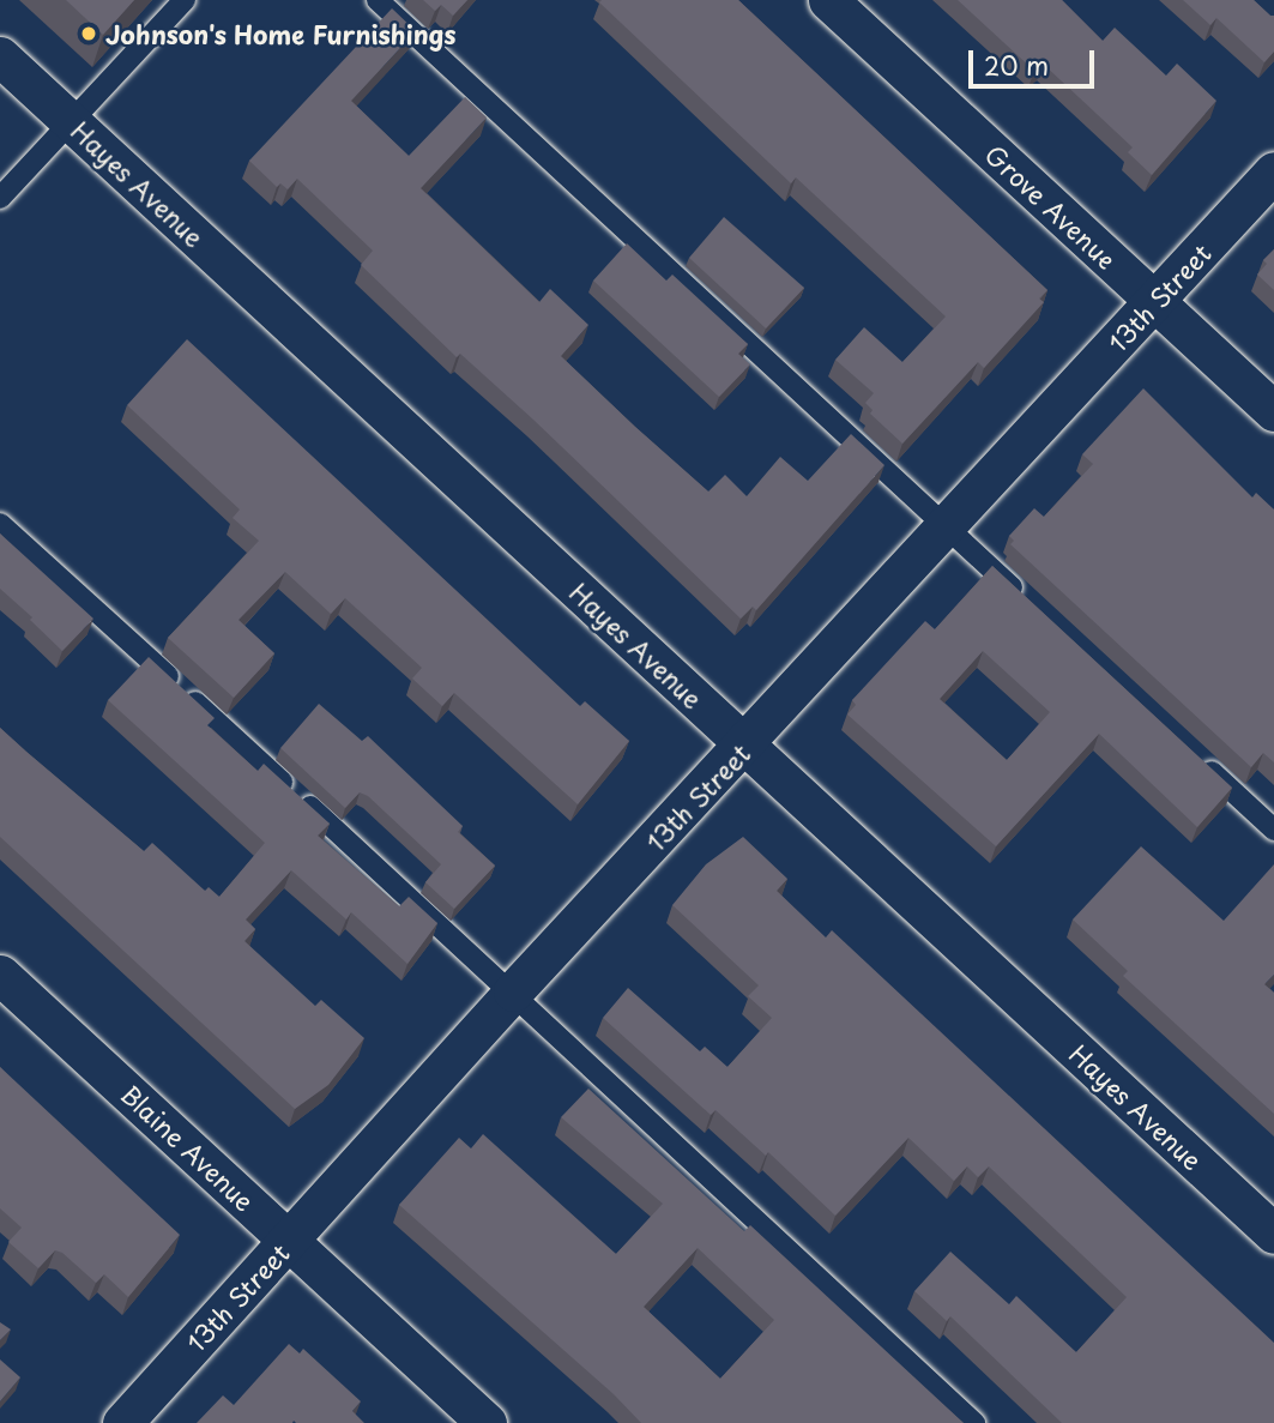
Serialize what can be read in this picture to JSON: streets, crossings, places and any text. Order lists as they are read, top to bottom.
{
  "streets": {
    "street": [
      "Hayes Avenue",
      "Grove Avenue",
      "13th Street",
      "Blaine Avenue"
    ]
  },
  "crossings": [
    ["Hayes Avenue", "13th Street"],
    ["Grove Avenue", "13th Street"],
    ["13th Street", "Blaine Avenue"]
  ],
  "places": ["Johnson's Home Furnishings"],
  "scale_bar": "20 m"
}
